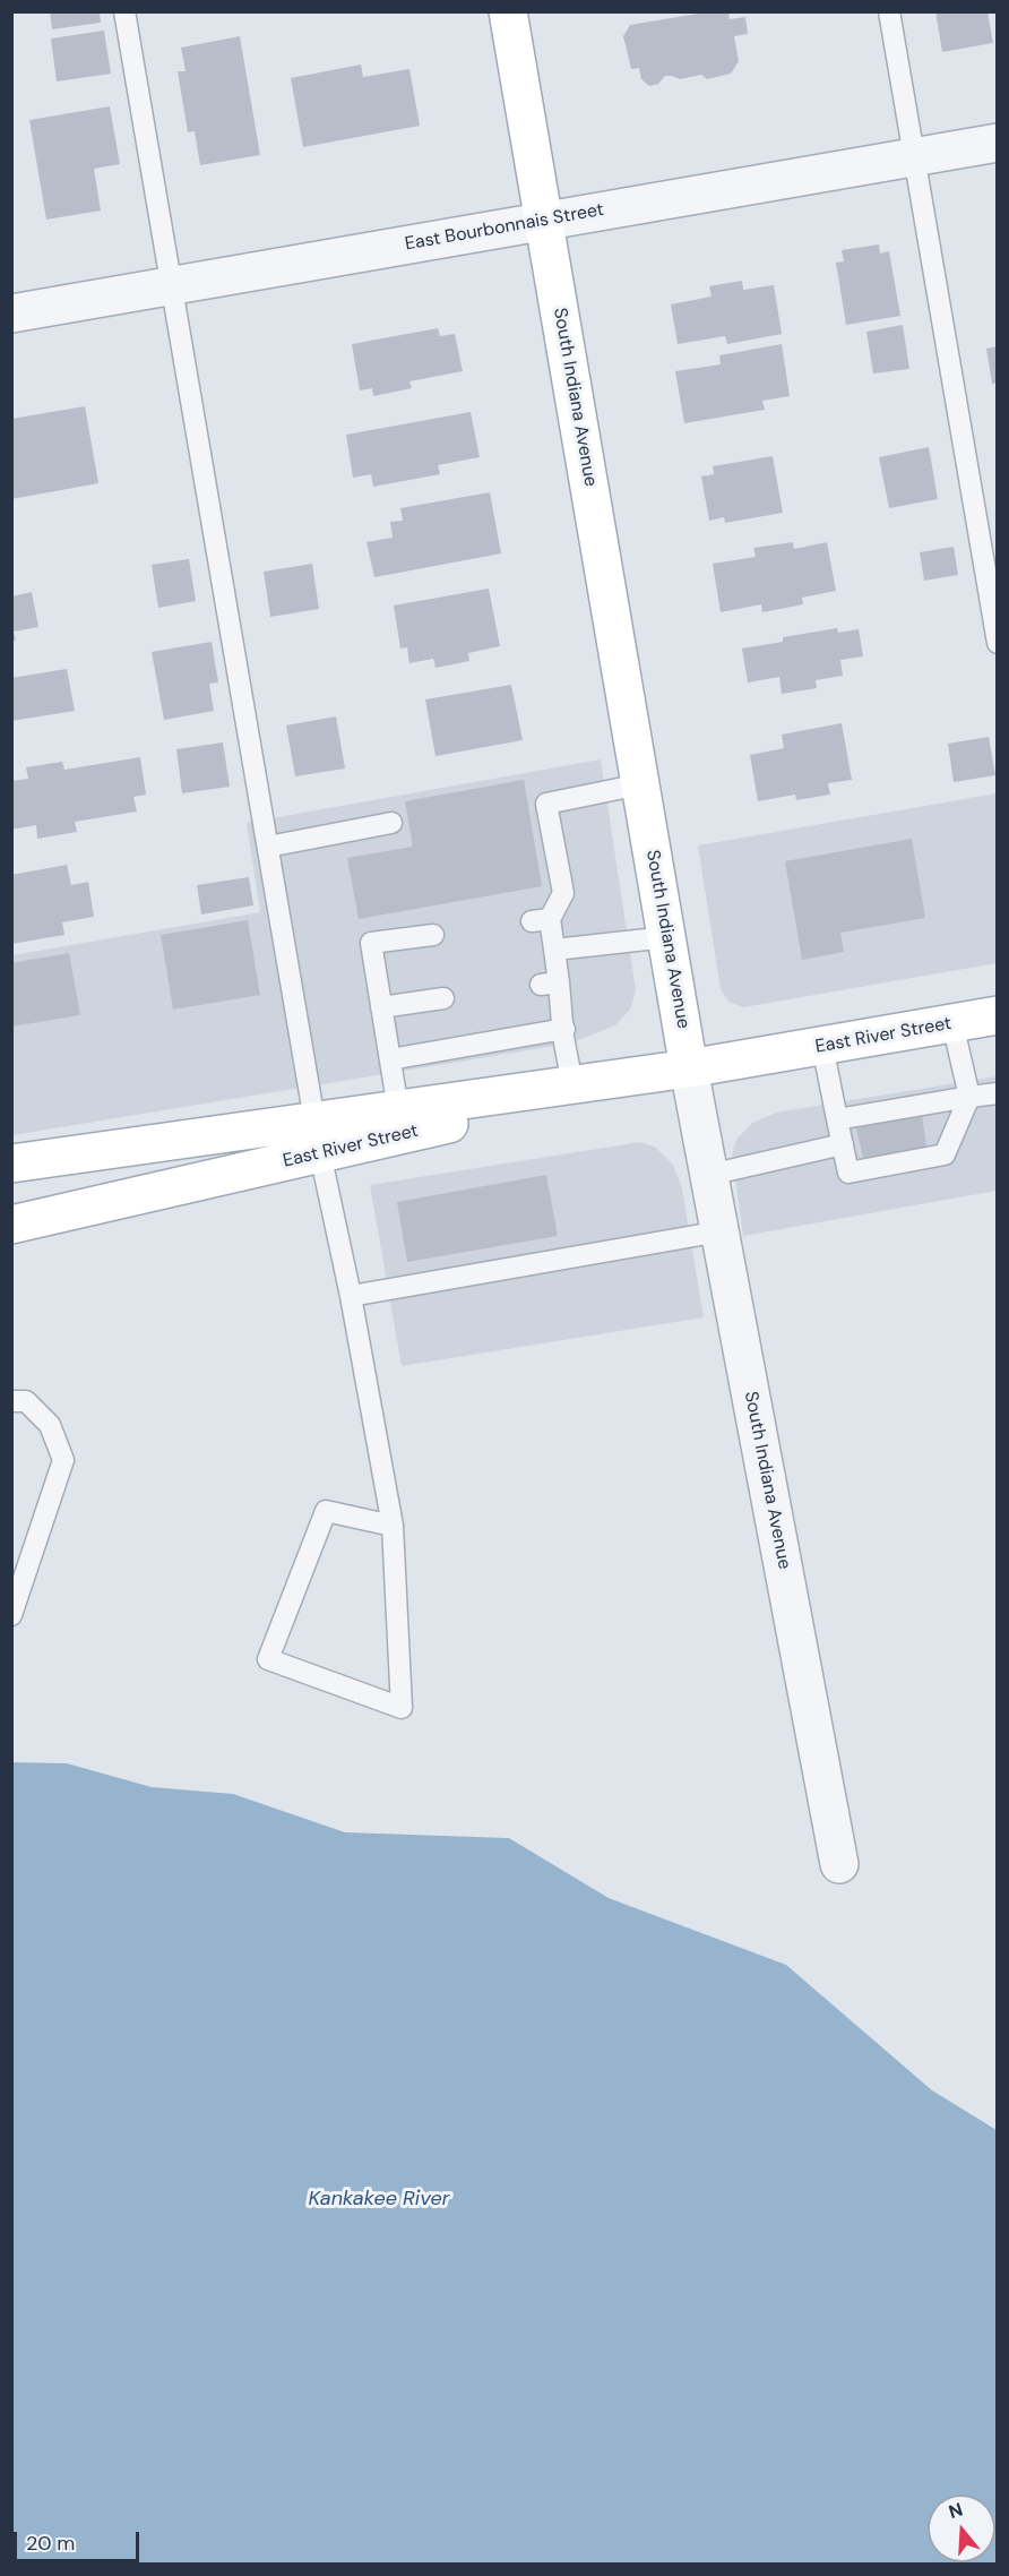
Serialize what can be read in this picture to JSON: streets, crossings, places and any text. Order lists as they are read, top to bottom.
{
  "streets": {
    "main road": ["South Indiana Avenue", "East River Street"],
    "street": ["East Bourbonnais Street"]
  },
  "crossings": [
    ["East Bourbonnais Street", "South Indiana Avenue"],
    ["South Indiana Avenue", "East River Street"]
  ],
  "water": ["Kankakee River"],
  "scale_bar": "20 m",
  "north": "top"
}
